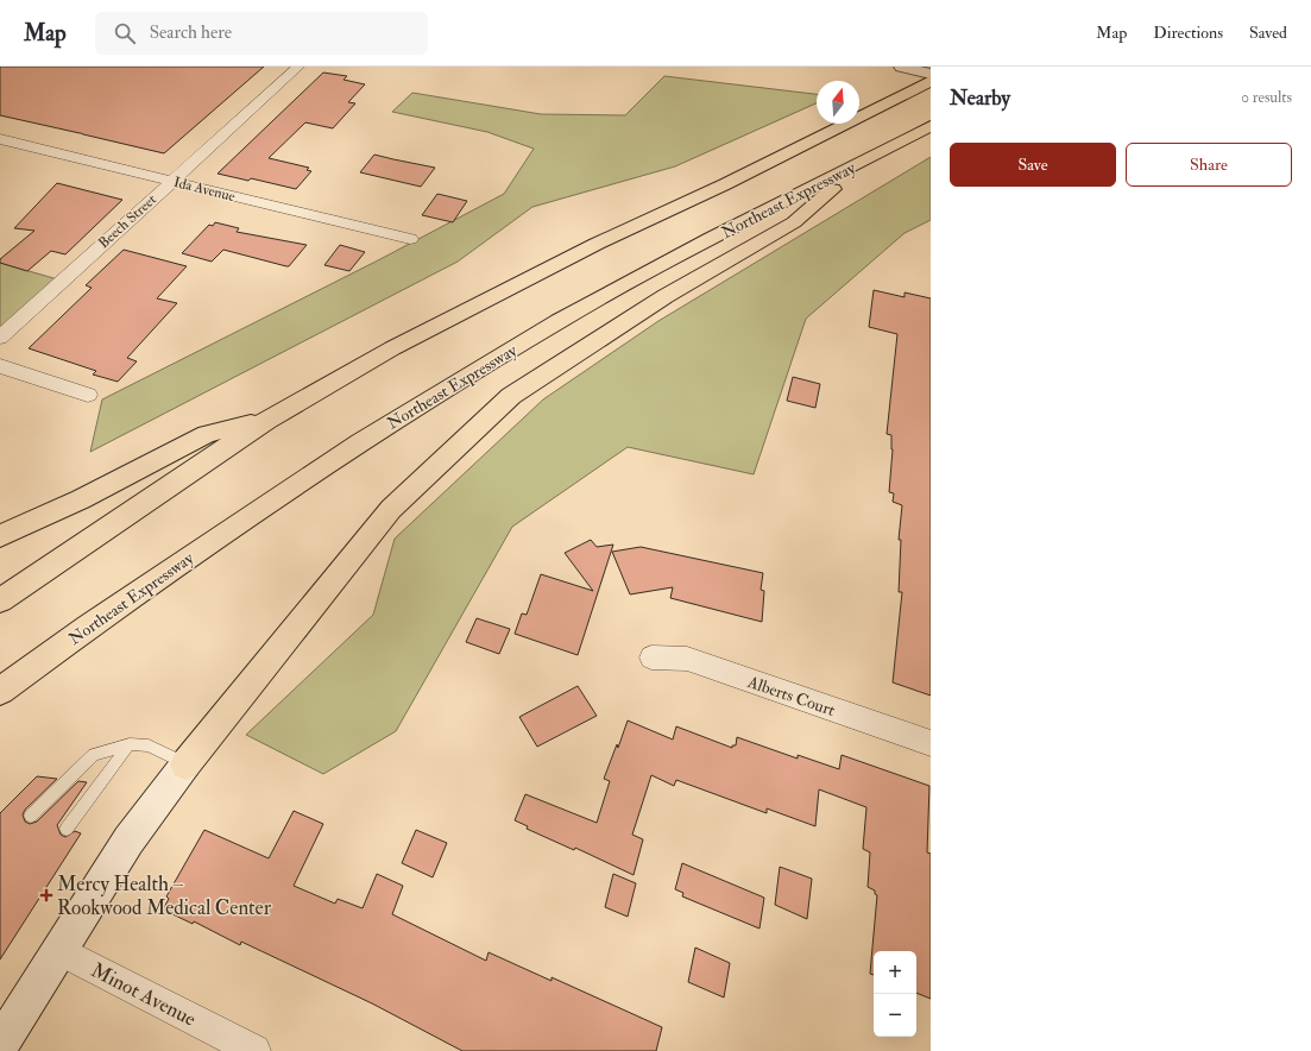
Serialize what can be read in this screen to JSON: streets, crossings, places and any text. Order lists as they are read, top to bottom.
{
  "streets": {
    "highway": ["Northeast Expressway"],
    "street": [
      "Ida Avenue",
      "Beech Street",
      "Alberts Court",
      "Minot Avenue"
    ]
  },
  "crossings": [
    ["Ida Avenue", "Beech Street"]
  ],
  "places": {
    "health": ["Mercy Health – Rookwood Medical Center"]
  },
  "north": "top",
  "page": {
    "header": "Map",
    "search": "Search here",
    "nav": ["Map", "Directions", "Saved"],
    "heading": ["Nearby", "0 results"],
    "buttons": ["Save", "Share"],
    "map_buttons": ["+", "−"]
  }
}
